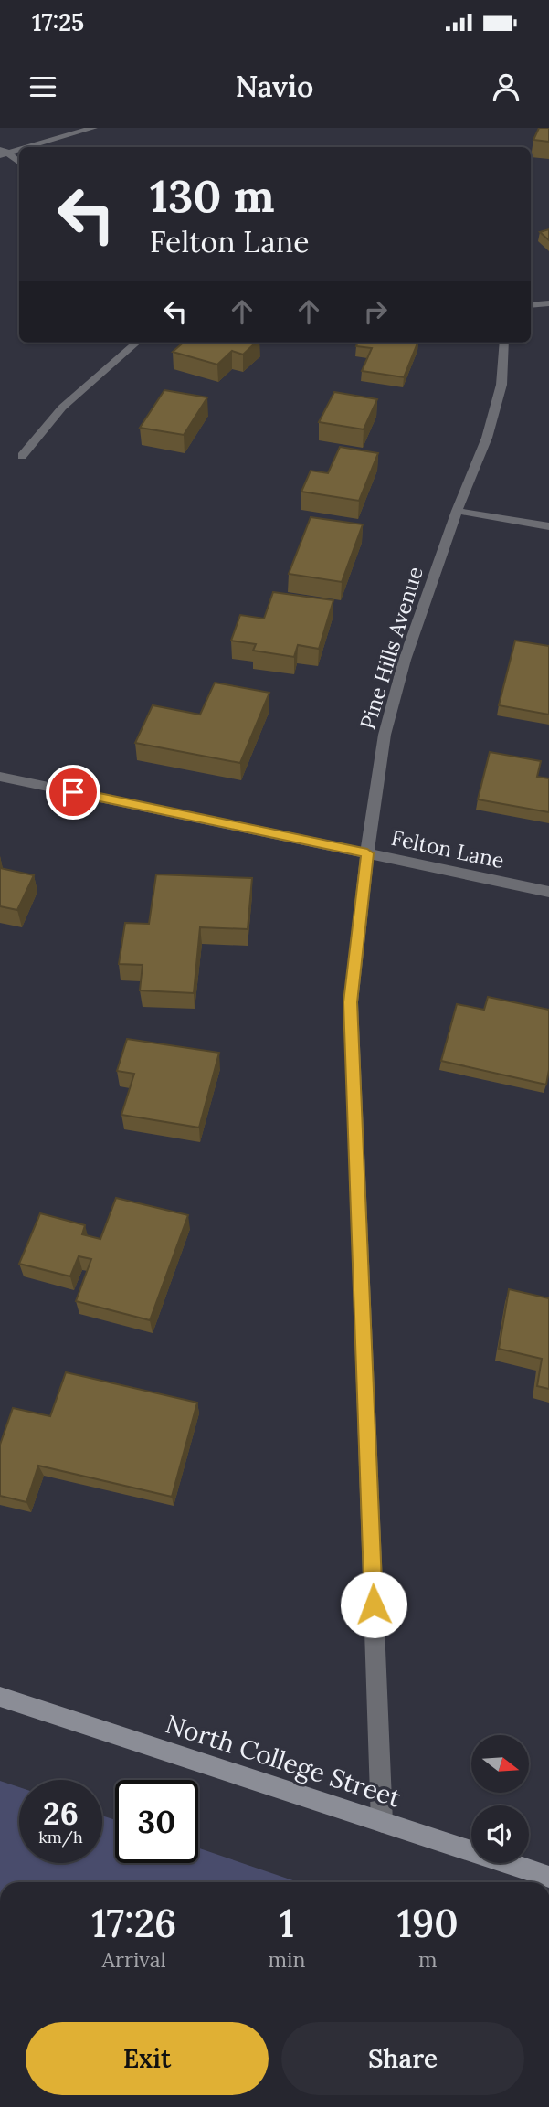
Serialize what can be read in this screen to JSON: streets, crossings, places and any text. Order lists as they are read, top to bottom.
{
  "streets": {
    "main road": ["North College Street"],
    "street": ["Pine Hills Avenue", "Felton Lane"]
  },
  "crossings": [
    ["Pine Hills Avenue", "Felton Lane"],
    ["Pine Hills Avenue", "North College Street"]
  ],
  "north": "right",
  "page": {
    "status": "17:25",
    "header": "Navio",
    "turn": ["130 m", "Felton Lane"],
    "speed": "26 km/h",
    "limit": "30",
    "eta": [
      "17:26",
      "Arrival",
      "1",
      "min",
      "190",
      "m"
    ],
    "buttons": ["Exit", "Share"]
  }
}
